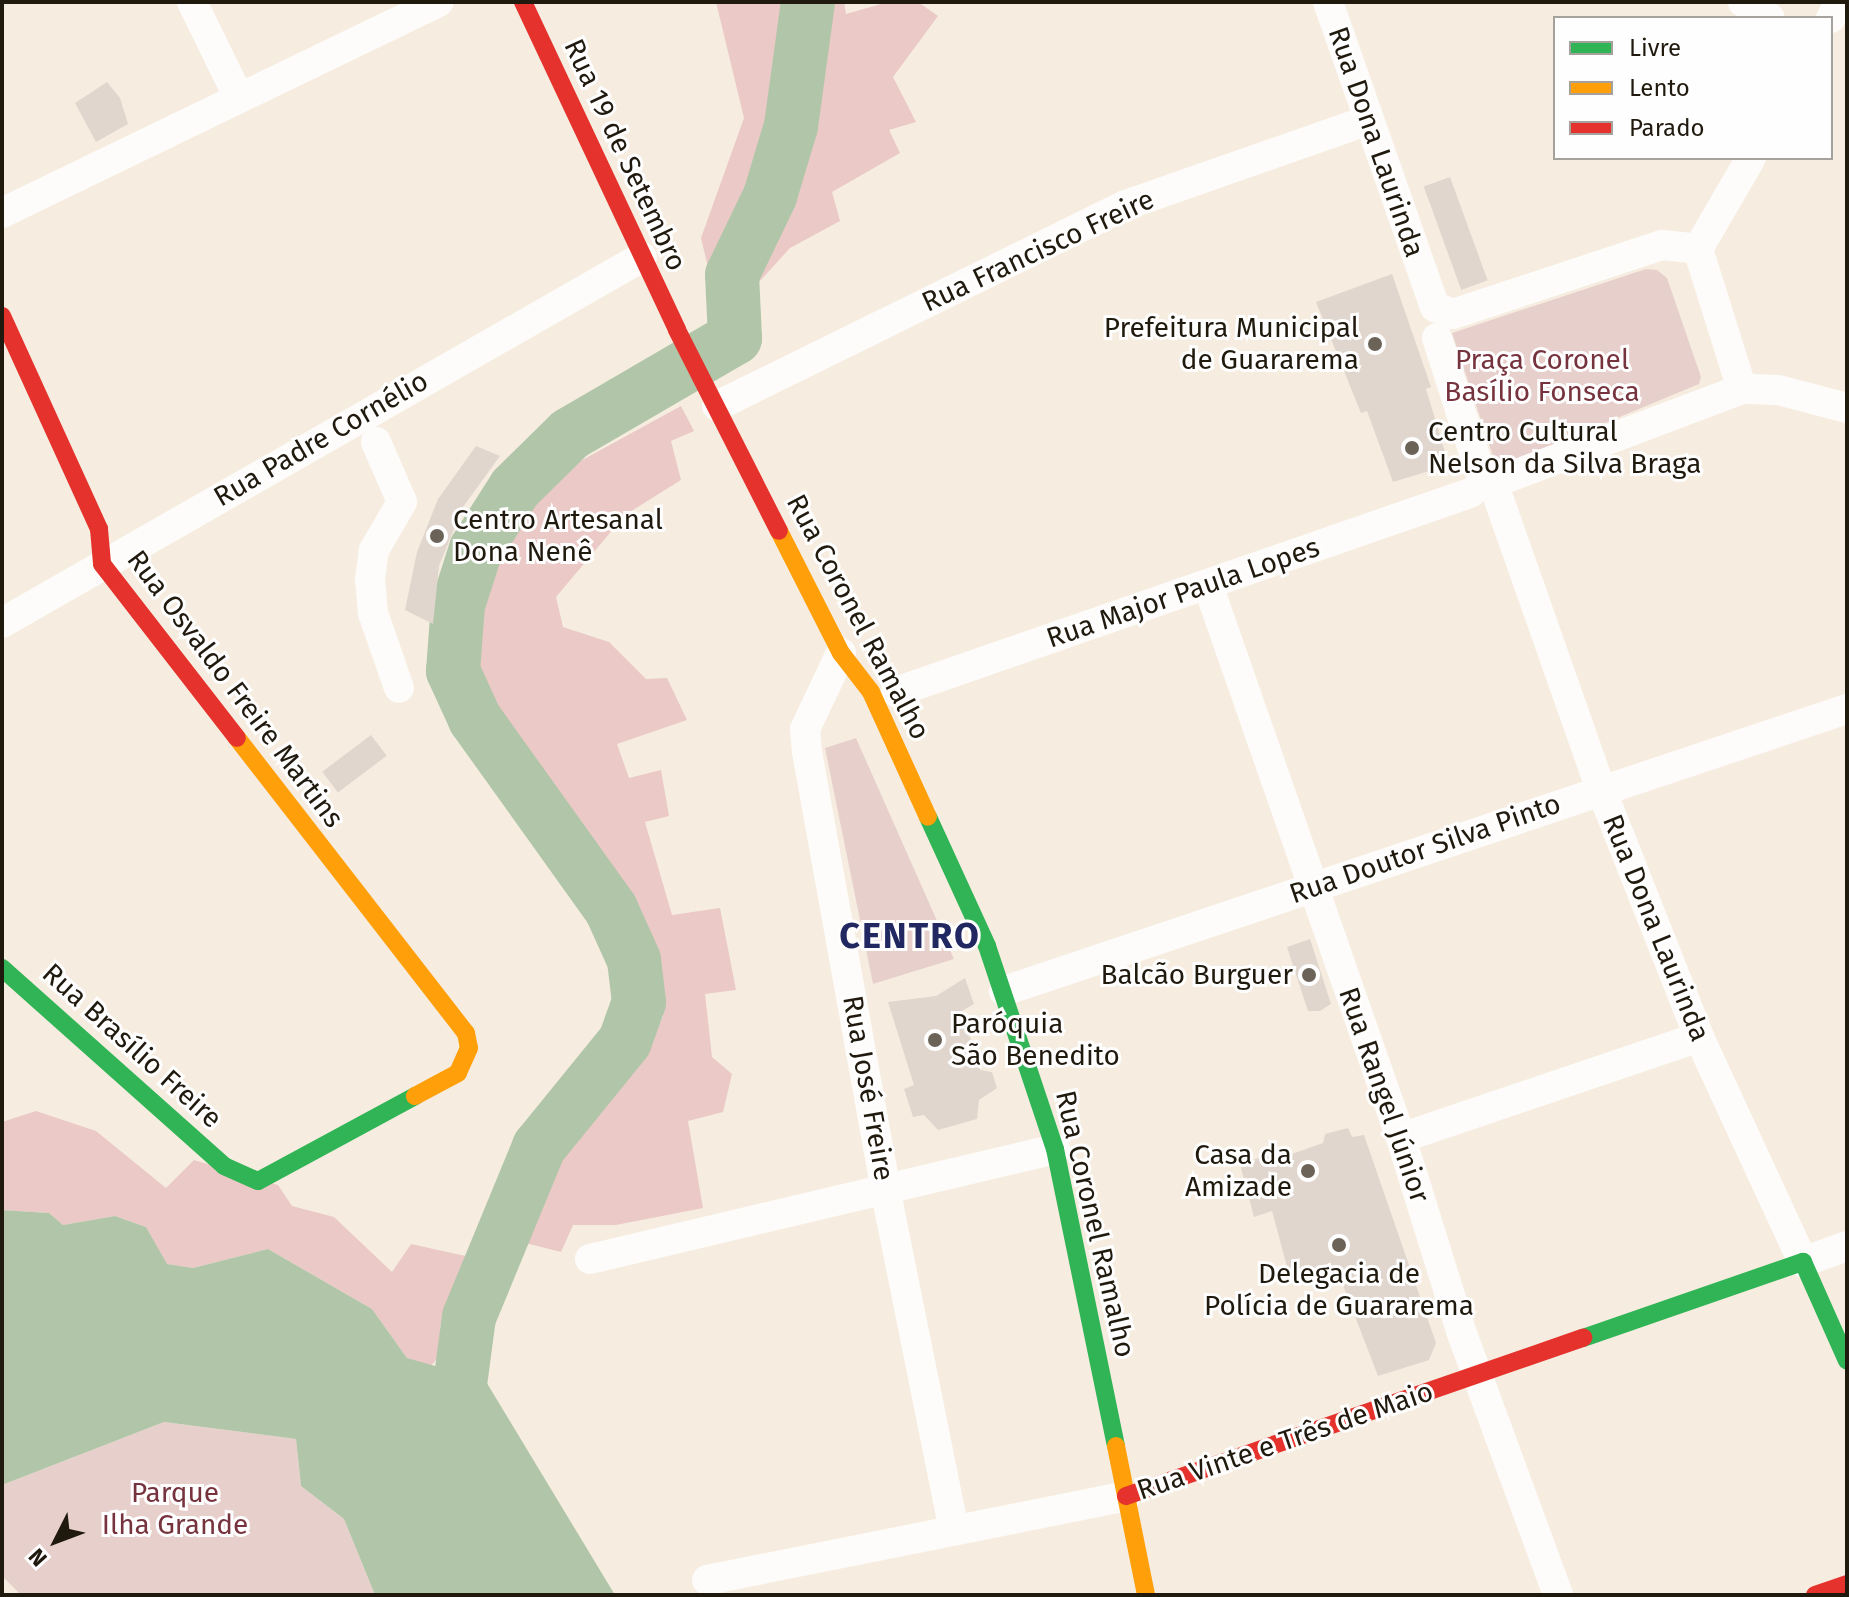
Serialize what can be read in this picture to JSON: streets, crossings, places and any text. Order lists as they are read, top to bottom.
{
  "streets": {
    "main road": [
      "Rua Dona Laurinda",
      "Rua 19 de Setembro",
      "Rua Coronel Ramalho",
      "Rua Osvaldo Freire Martins",
      "Rua Brasílio Freire",
      "Rua Vinte e Três de Maio"
    ],
    "street": [
      "Rua Francisco Freire",
      "Rua Padre Cornélio",
      "Rua Major Paula Lopes",
      "Rua Doutor Silva Pinto",
      "Rua José Freire",
      "Rua Rangel Júnior"
    ]
  },
  "crossings": [
    ["Rua Dona Laurinda", "Rua Francisco Freire"],
    ["Rua Dona Laurinda", "Rua Major Paula Lopes"],
    ["Rua Dona Laurinda", "Rua Doutor Silva Pinto"],
    ["Rua Dona Laurinda", "Rua Vinte e Três de Maio"],
    ["Rua 19 de Setembro", "Rua Francisco Freire"],
    ["Rua 19 de Setembro", "Rua Padre Cornélio"],
    ["Rua 19 de Setembro", "Rua Coronel Ramalho"],
    ["Rua Francisco Freire", "Rua Coronel Ramalho"],
    ["Rua Padre Cornélio", "Rua Osvaldo Freire Martins"],
    ["Rua Coronel Ramalho", "Rua Doutor Silva Pinto"],
    ["Rua Coronel Ramalho", "Rua José Freire"],
    ["Rua Coronel Ramalho", "Rua Vinte e Três de Maio"],
    ["Rua Osvaldo Freire Martins", "Rua Brasílio Freire"],
    ["Rua Doutor Silva Pinto", "Rua Rangel Júnior"],
    ["Rua José Freire", "Rua Vinte e Três de Maio"],
    ["Rua Rangel Júnior", "Rua Vinte e Três de Maio"]
  ],
  "districts": ["CENTRO"],
  "parks": ["Praça Coronel Basílio Fonseca", "Parque Ilha Grande"],
  "places": [
    "Prefeitura Municipal de Guararema",
    "Centro Cultural Nelson da Silva Braga",
    "Centro Artesanal Dona Nenê",
    "Balcão Burguer",
    "Paróquia São Benedito",
    "Casa da Amizade",
    "Delegacia de Polícia de Guararema"
  ],
  "legend": ["Livre", "Lento", "Parado"],
  "north": "bottom left"
}
